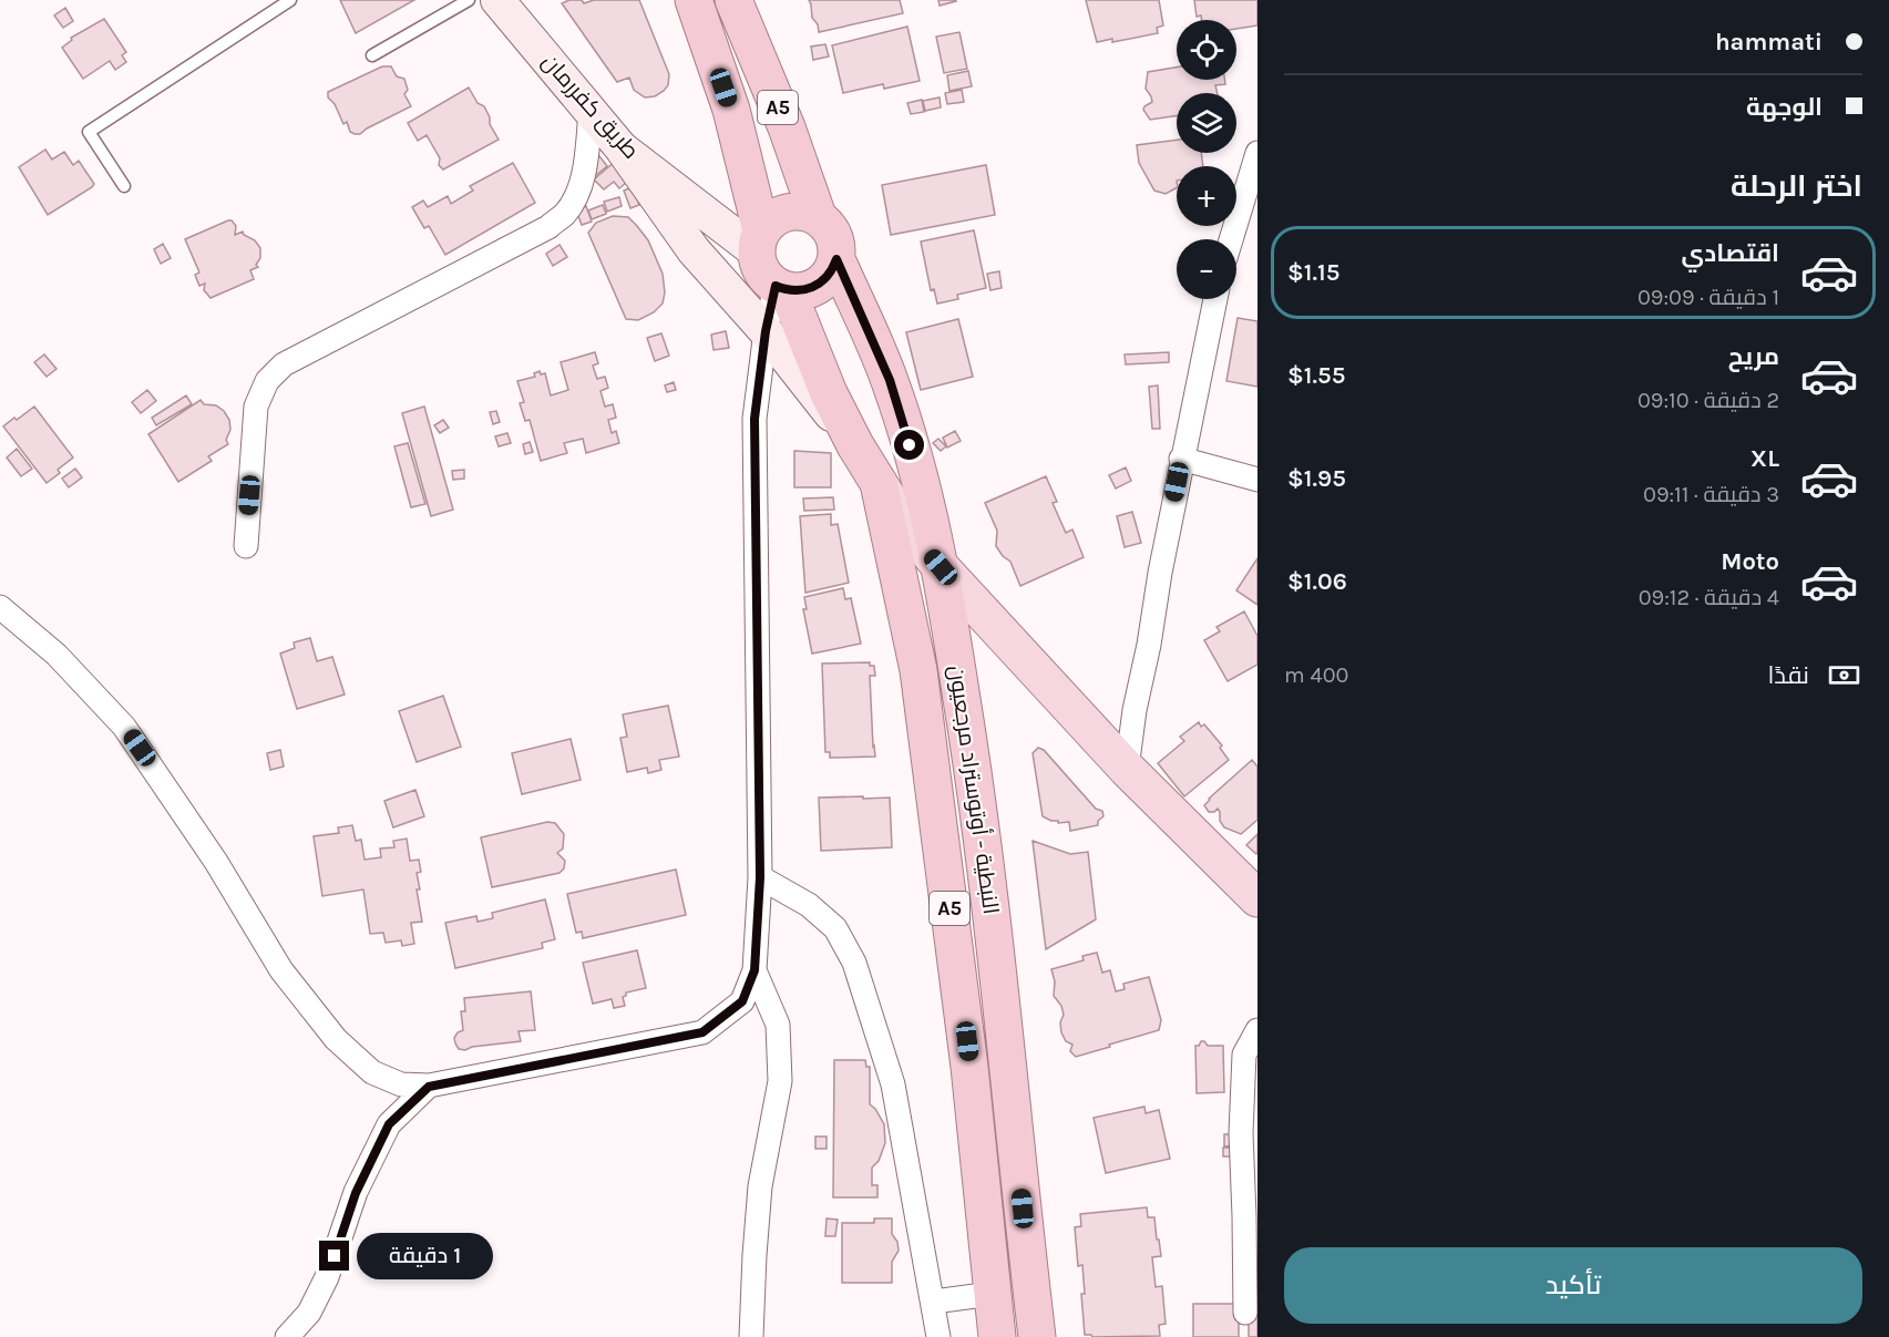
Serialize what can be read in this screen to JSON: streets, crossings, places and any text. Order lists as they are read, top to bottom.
{
  "streets": {
    "highway": ["A5", "النبطية - أوتوستراد مرجعيون"],
    "main road": ["طريق كفررمان"]
  },
  "crossings": [
    ["طريق كفررمان", "A5"],
    ["طريق كفررمان", "النبطية - أوتوستراد مرجعيون"],
    ["A5", "النبطية - أوتوستراد مرجعيون"]
  ],
  "page": {
    "banner": ["hammati", "الوجهة"],
    "map_buttons": ["+", "−"],
    "heading": "اختر الرحلة",
    "list": [
      {
        "name": "اقتصادي",
        "note": "1 دقيقة · 09:09",
        "value": "$1.15"
      },
      {
        "name": "مريح",
        "note": "2 دقيقة · 09:10",
        "value": "$1.55"
      },
      {
        "name": "XL",
        "note": "3 دقيقة · 09:11",
        "value": "$1.95"
      },
      {
        "name": "Moto",
        "note": "4 دقيقة · 09:12",
        "value": "$1.06"
      }
    ],
    "pay": ["نقدًا", "400 m"],
    "bubble": "1 دقيقة",
    "buttons": "تأكيد"
  }
}
